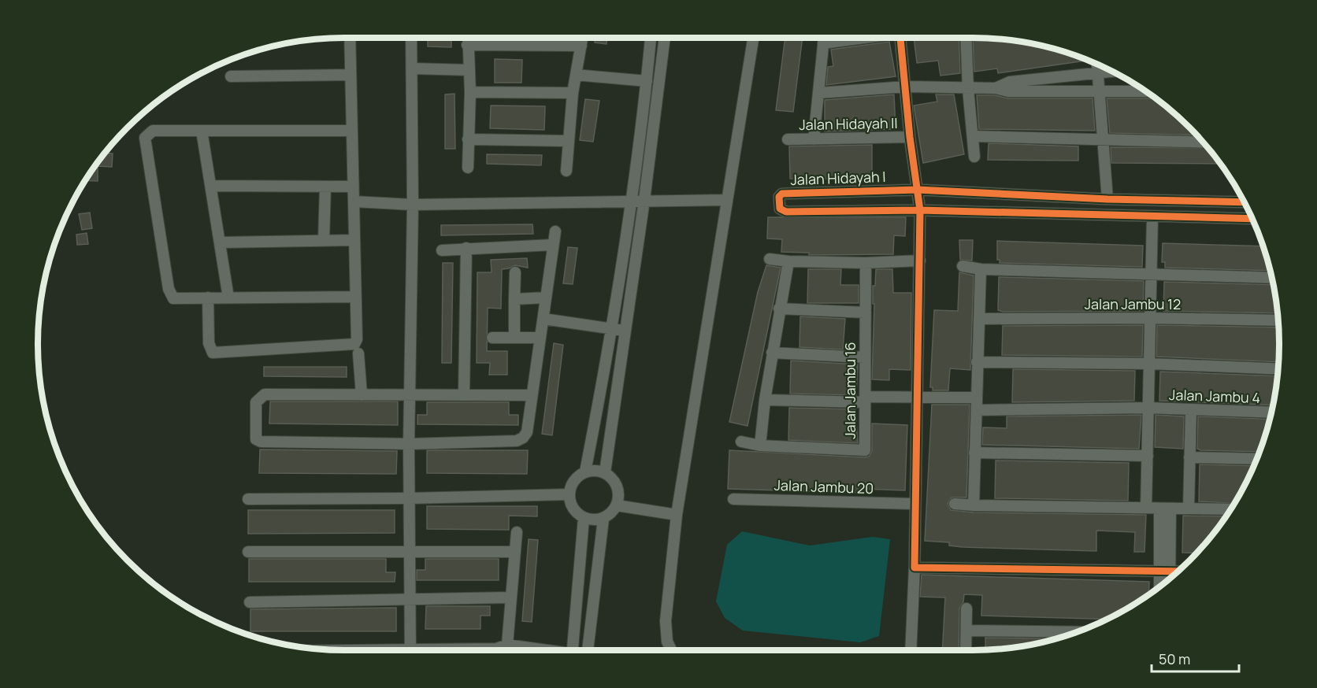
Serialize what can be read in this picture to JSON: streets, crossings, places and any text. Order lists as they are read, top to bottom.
{
  "streets": {
    "street": [
      "Jalan Hidayah II",
      "Jalan Hidayah I",
      "Jalan Jambu 12",
      "Jalan Jambu 16",
      "Jalan Jambu 4",
      "Jalan Jambu 20"
    ]
  },
  "scale_bar": "50 m"
}
